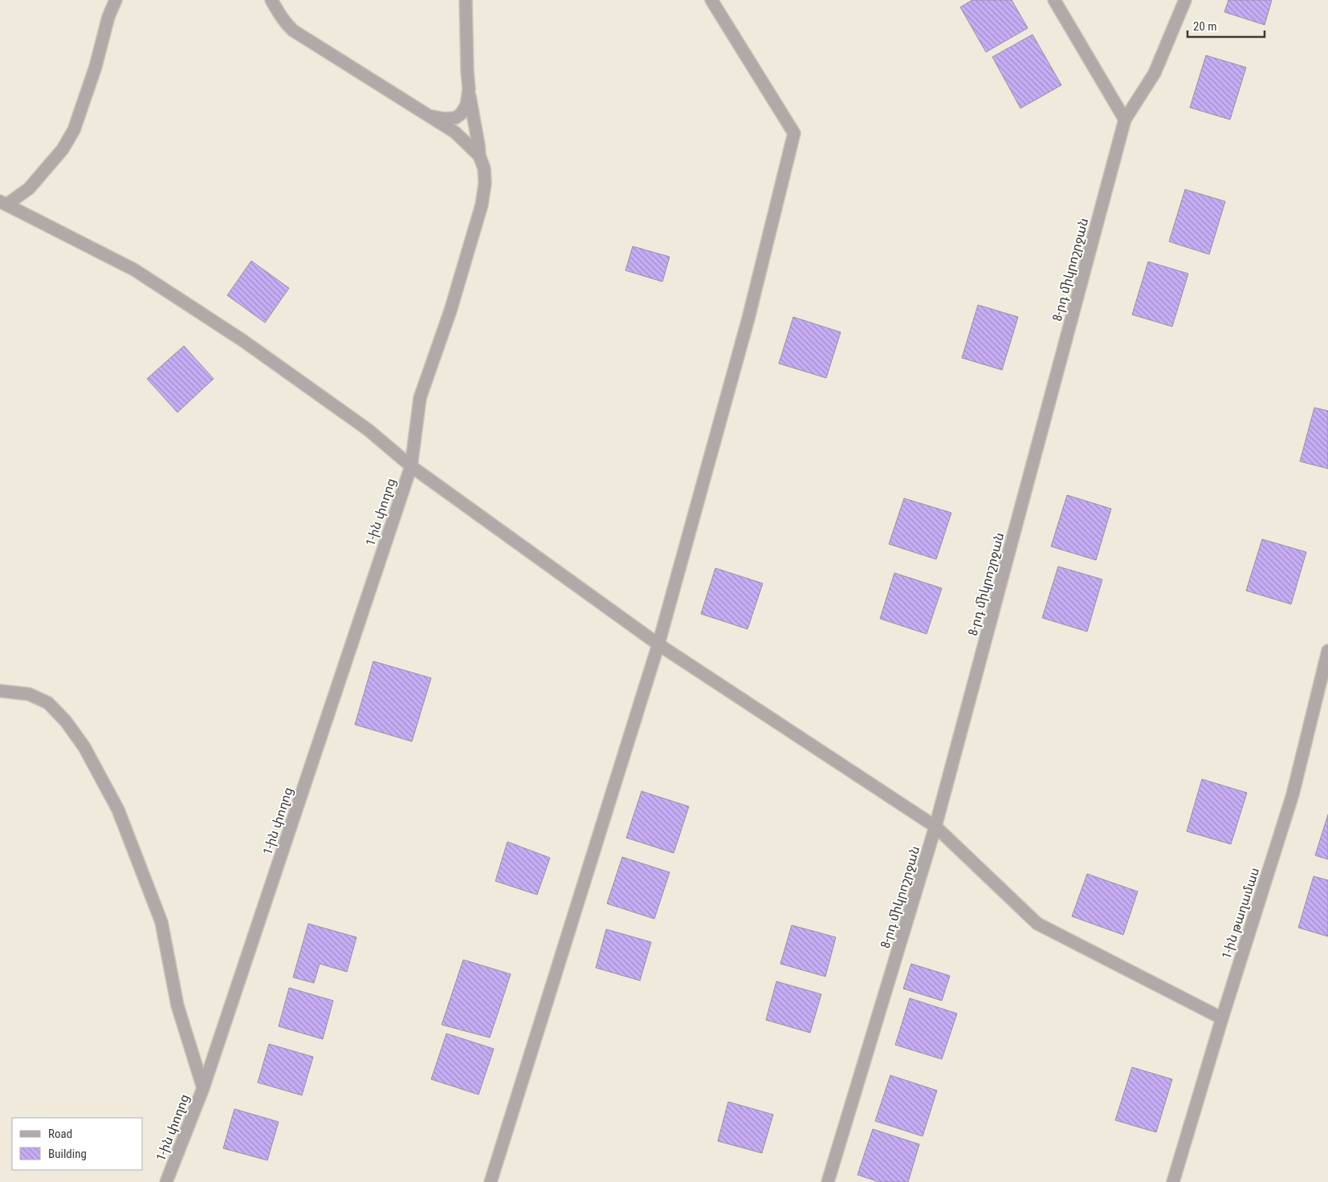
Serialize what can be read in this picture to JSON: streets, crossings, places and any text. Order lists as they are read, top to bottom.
{
  "streets": {
    "street": ["8-րդ միկրոշրջան", "1-ին փողոց", "1-ին թաղամաս"]
  },
  "legend": ["Road", "Building"],
  "scale_bar": "20 m"
}
